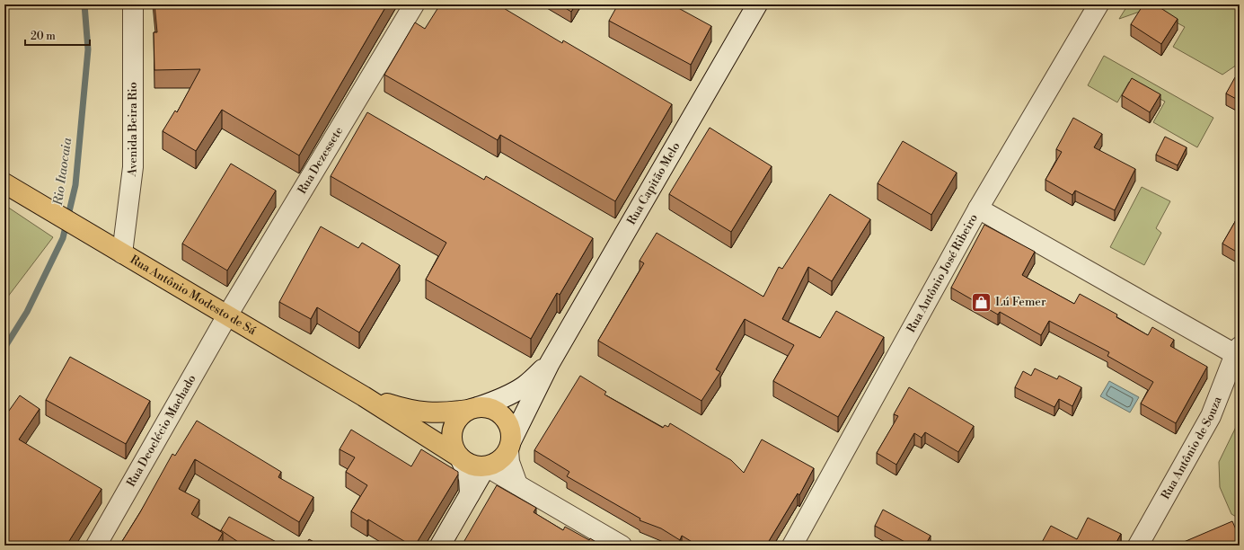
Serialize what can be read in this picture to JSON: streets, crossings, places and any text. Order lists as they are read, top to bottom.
{
  "streets": {
    "main road": ["Rua Antônio Modesto de Sá"],
    "street": [
      "Avenida Beira Rio",
      "Rua Dezessete",
      "Rua Capitão Melo",
      "Rua Antônio José Ribeiro",
      "Rua Deoclécio Machado",
      "Rua Antônio de Souza"
    ]
  },
  "crossings": [
    ["Avenida Beira Rio", "Rua Antônio Modesto de Sá"],
    ["Rua Dezessete", "Rua Antônio Modesto de Sá"],
    ["Rua Dezessete", "Rua Deoclécio Machado"],
    ["Rua Capitão Melo", "Rua Antônio Modesto de Sá"],
    ["Rua Antônio Modesto de Sá", "Rua Deoclécio Machado"]
  ],
  "water": ["Rio Itaocaia"],
  "places": {
    "shop": ["Lú Femer"]
  },
  "scale_bar": "20 m"
}
